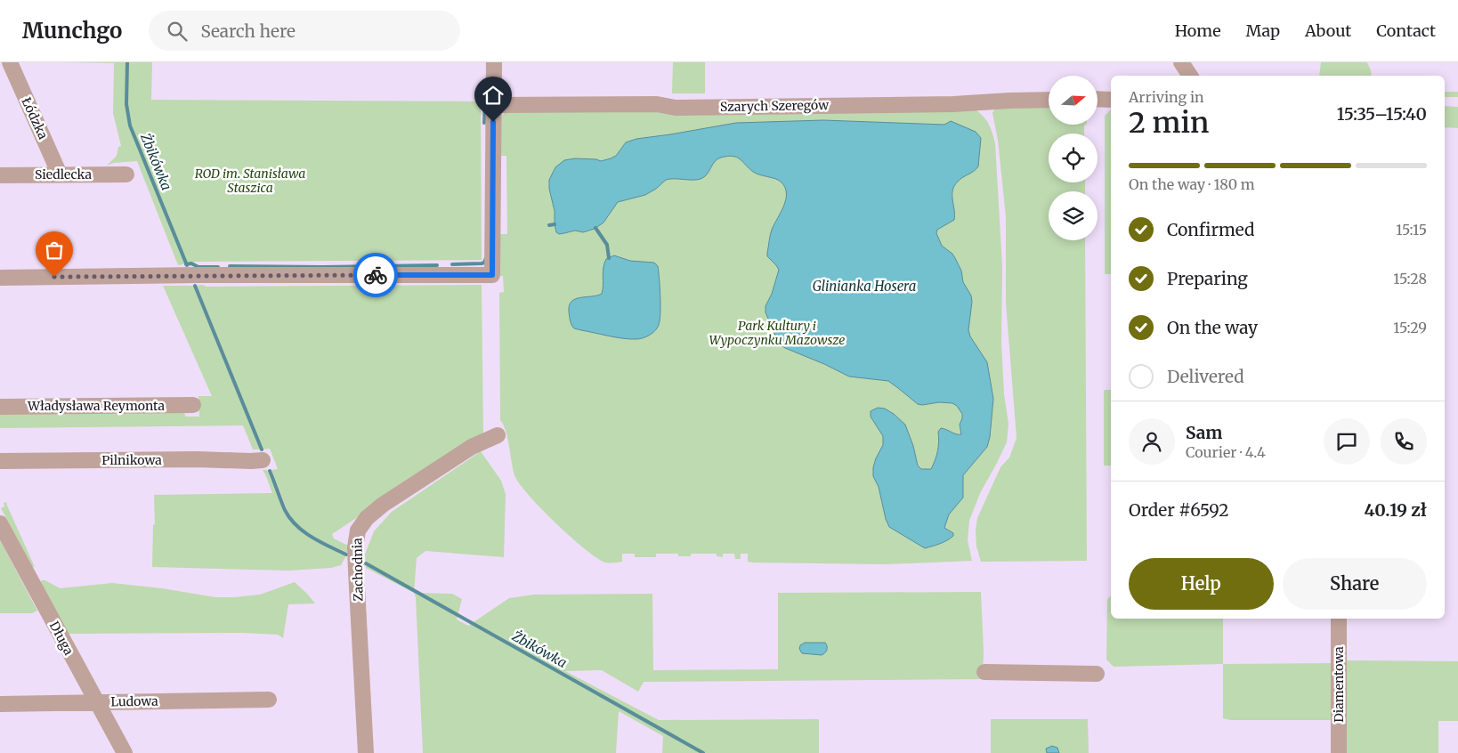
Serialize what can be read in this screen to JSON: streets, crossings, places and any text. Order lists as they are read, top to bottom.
{
  "streets": {
    "street": [
      "Szarych Szeregów",
      "Łódzka",
      "Siedlecka",
      "Władysława Reymonta",
      "Pilnikowa",
      "Zachodnia",
      "Długa",
      "Diamentowa",
      "Ludowa"
    ]
  },
  "crossings": [
    ["Łódzka", "Siedlecka"],
    ["Długa", "Ludowa"]
  ],
  "water": ["Żbikówka", "Glinianka Hosera"],
  "parks": ["ROD im. Stanisława Staszica", "Park Kultury i Wypoczynku Mazowsze"],
  "north": "right",
  "page": {
    "header": "Munchgo",
    "search": "Search here",
    "nav": [
      "Home",
      "Map",
      "About",
      "Contact"
    ],
    "heading": ["2 min", "Arriving in", "15:35–15:40"],
    "panel": [
      "Sam",
      "Courier · 4.4",
      "Order #6592",
      "40.19 zł"
    ],
    "bar": "On the way · 180 m",
    "list": [
      ["Confirmed", "15:15"],
      ["Preparing", "15:28"],
      ["On the way", "15:29"],
      "Delivered"
    ],
    "buttons": ["Help", "Share"]
  }
}
